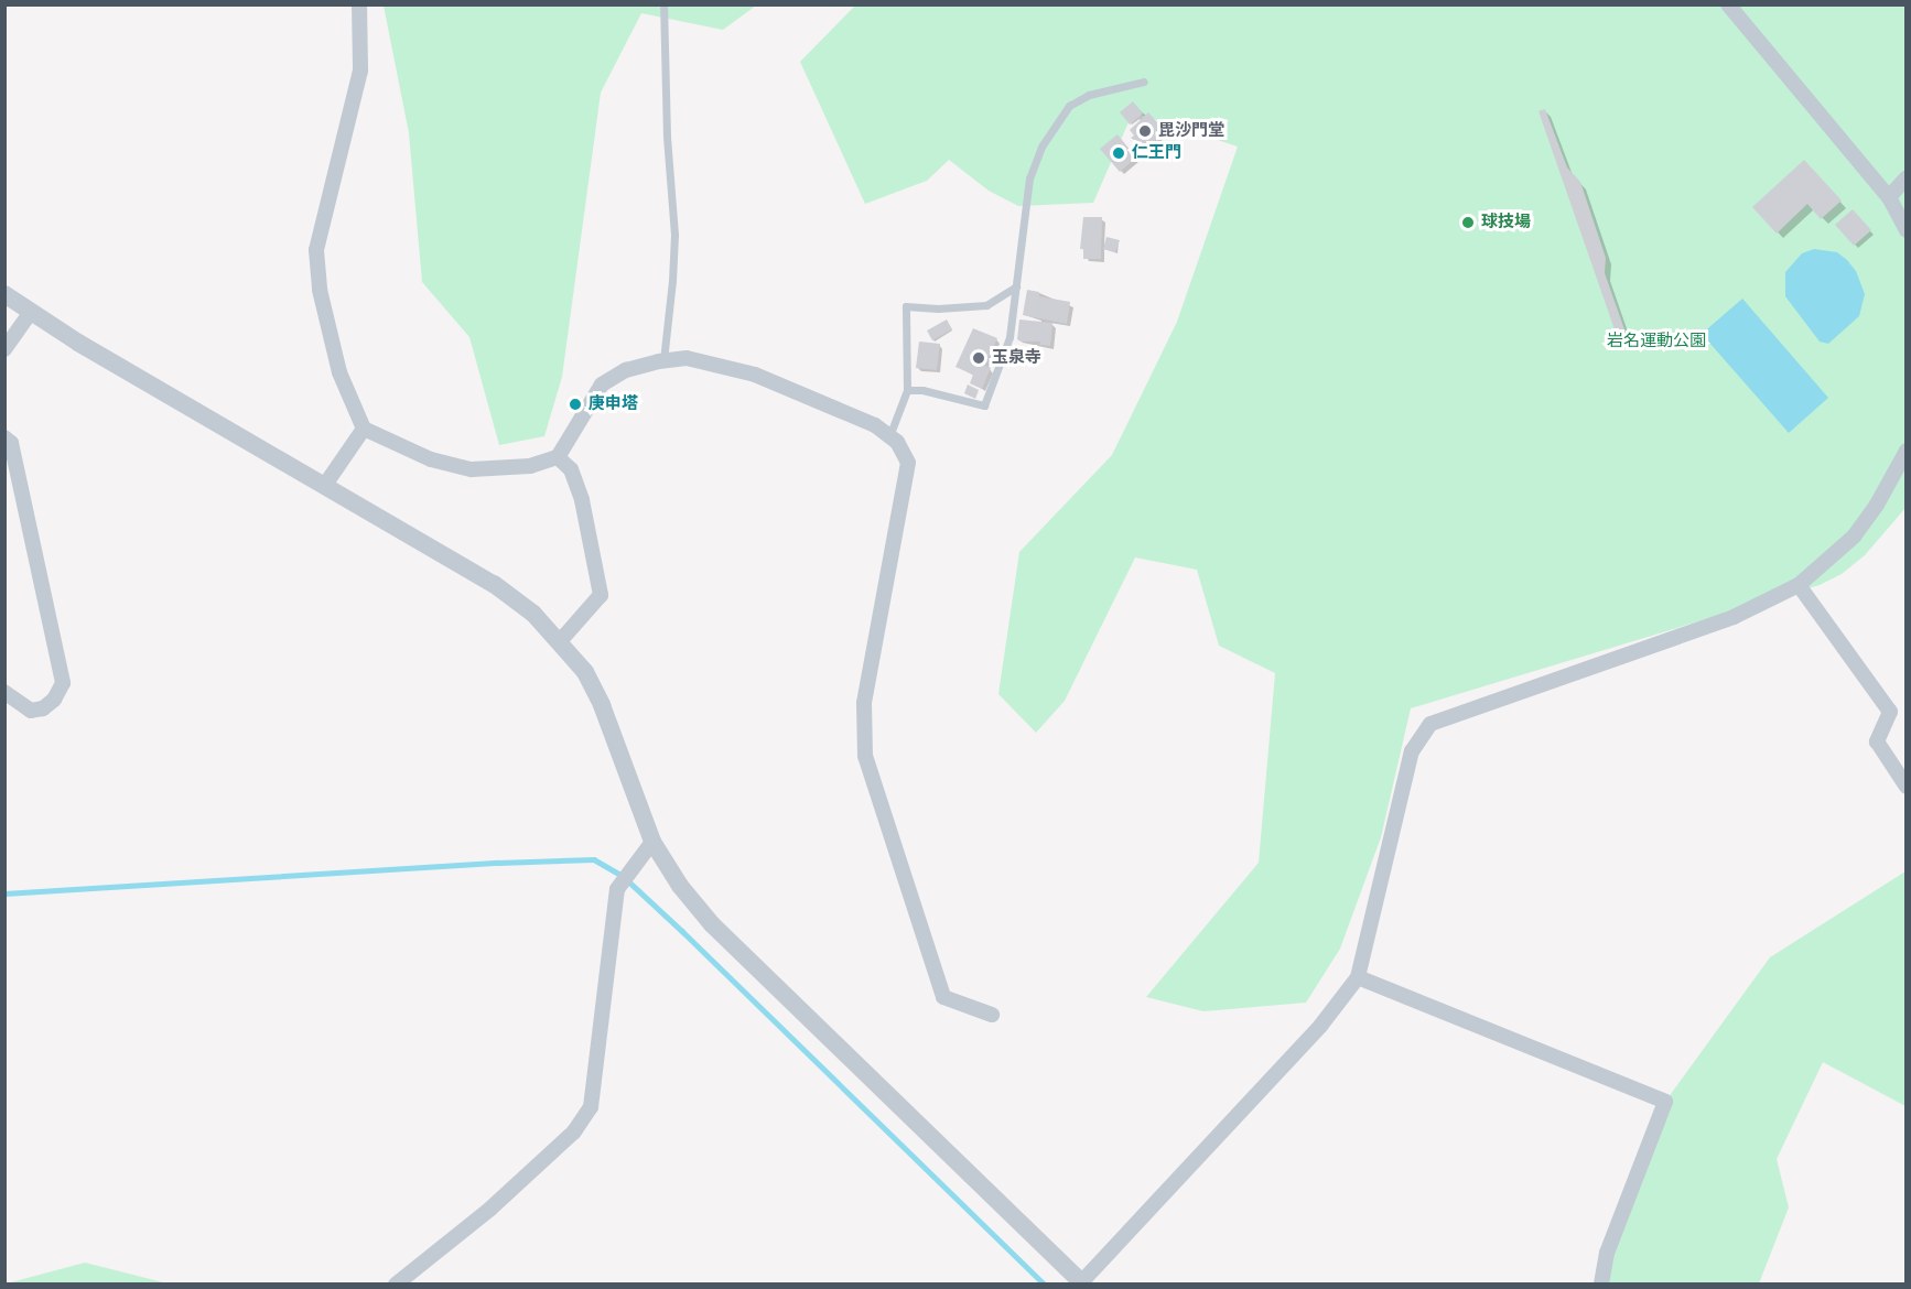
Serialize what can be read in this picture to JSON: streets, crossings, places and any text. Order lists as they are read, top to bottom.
{
  "parks": ["岩名運動公園"],
  "places": [
    "毘沙門堂",
    "仁王門",
    "球技場",
    "玉泉寺",
    "庚申塔"
  ]
}
